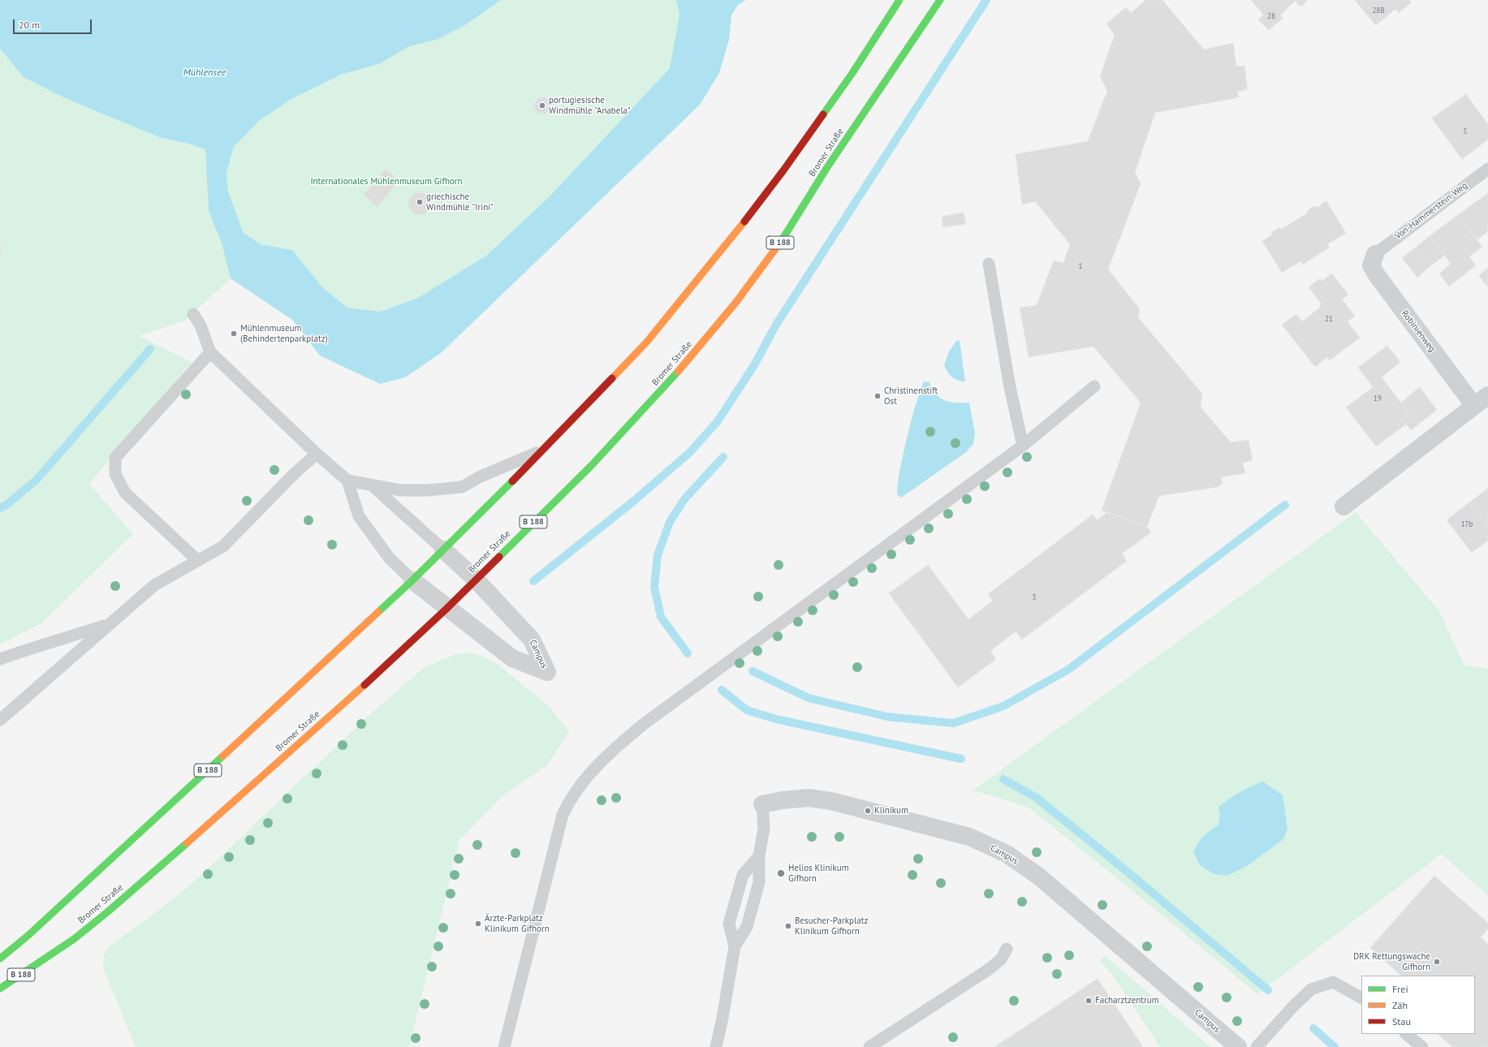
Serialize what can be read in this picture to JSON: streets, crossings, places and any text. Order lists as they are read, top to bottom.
{
  "streets": {
    "main road": ["Bromer Straße", "B 188"],
    "street": ["Robinienweg", "Campus"],
    "lane": ["Von-Hammerstein-Weg"]
  },
  "crossings": [
    ["Bromer Straße", "Campus"],
    ["Von-Hammerstein-Weg", "Robinienweg"]
  ],
  "water": ["Mühlensee"],
  "parks": ["Internationales Mühlenmuseum Gifhorn"],
  "places": [
    "portugiesische Windmühle \"Anabela\"",
    "griechische Windmühle \"Irini\"",
    "Mühlenmuseum (Behindertenparkplatz)",
    "Christinenstift Ost",
    "Klinikum",
    "Helios Klinikum Gifhorn",
    "Ärzte-Parkplatz Klinikum Gifhorn",
    "Besucher-Parkplatz Klinikum Gifhorn",
    "DRK Rettungswache Gifhorn",
    "Facharztzentrum"
  ],
  "house_numbers": [
    "28B",
    "28",
    "5",
    "1",
    "21",
    "19",
    "17b",
    "3"
  ],
  "legend": ["Frei", "Zäh", "Stau"],
  "scale_bar": "20 m"
}
